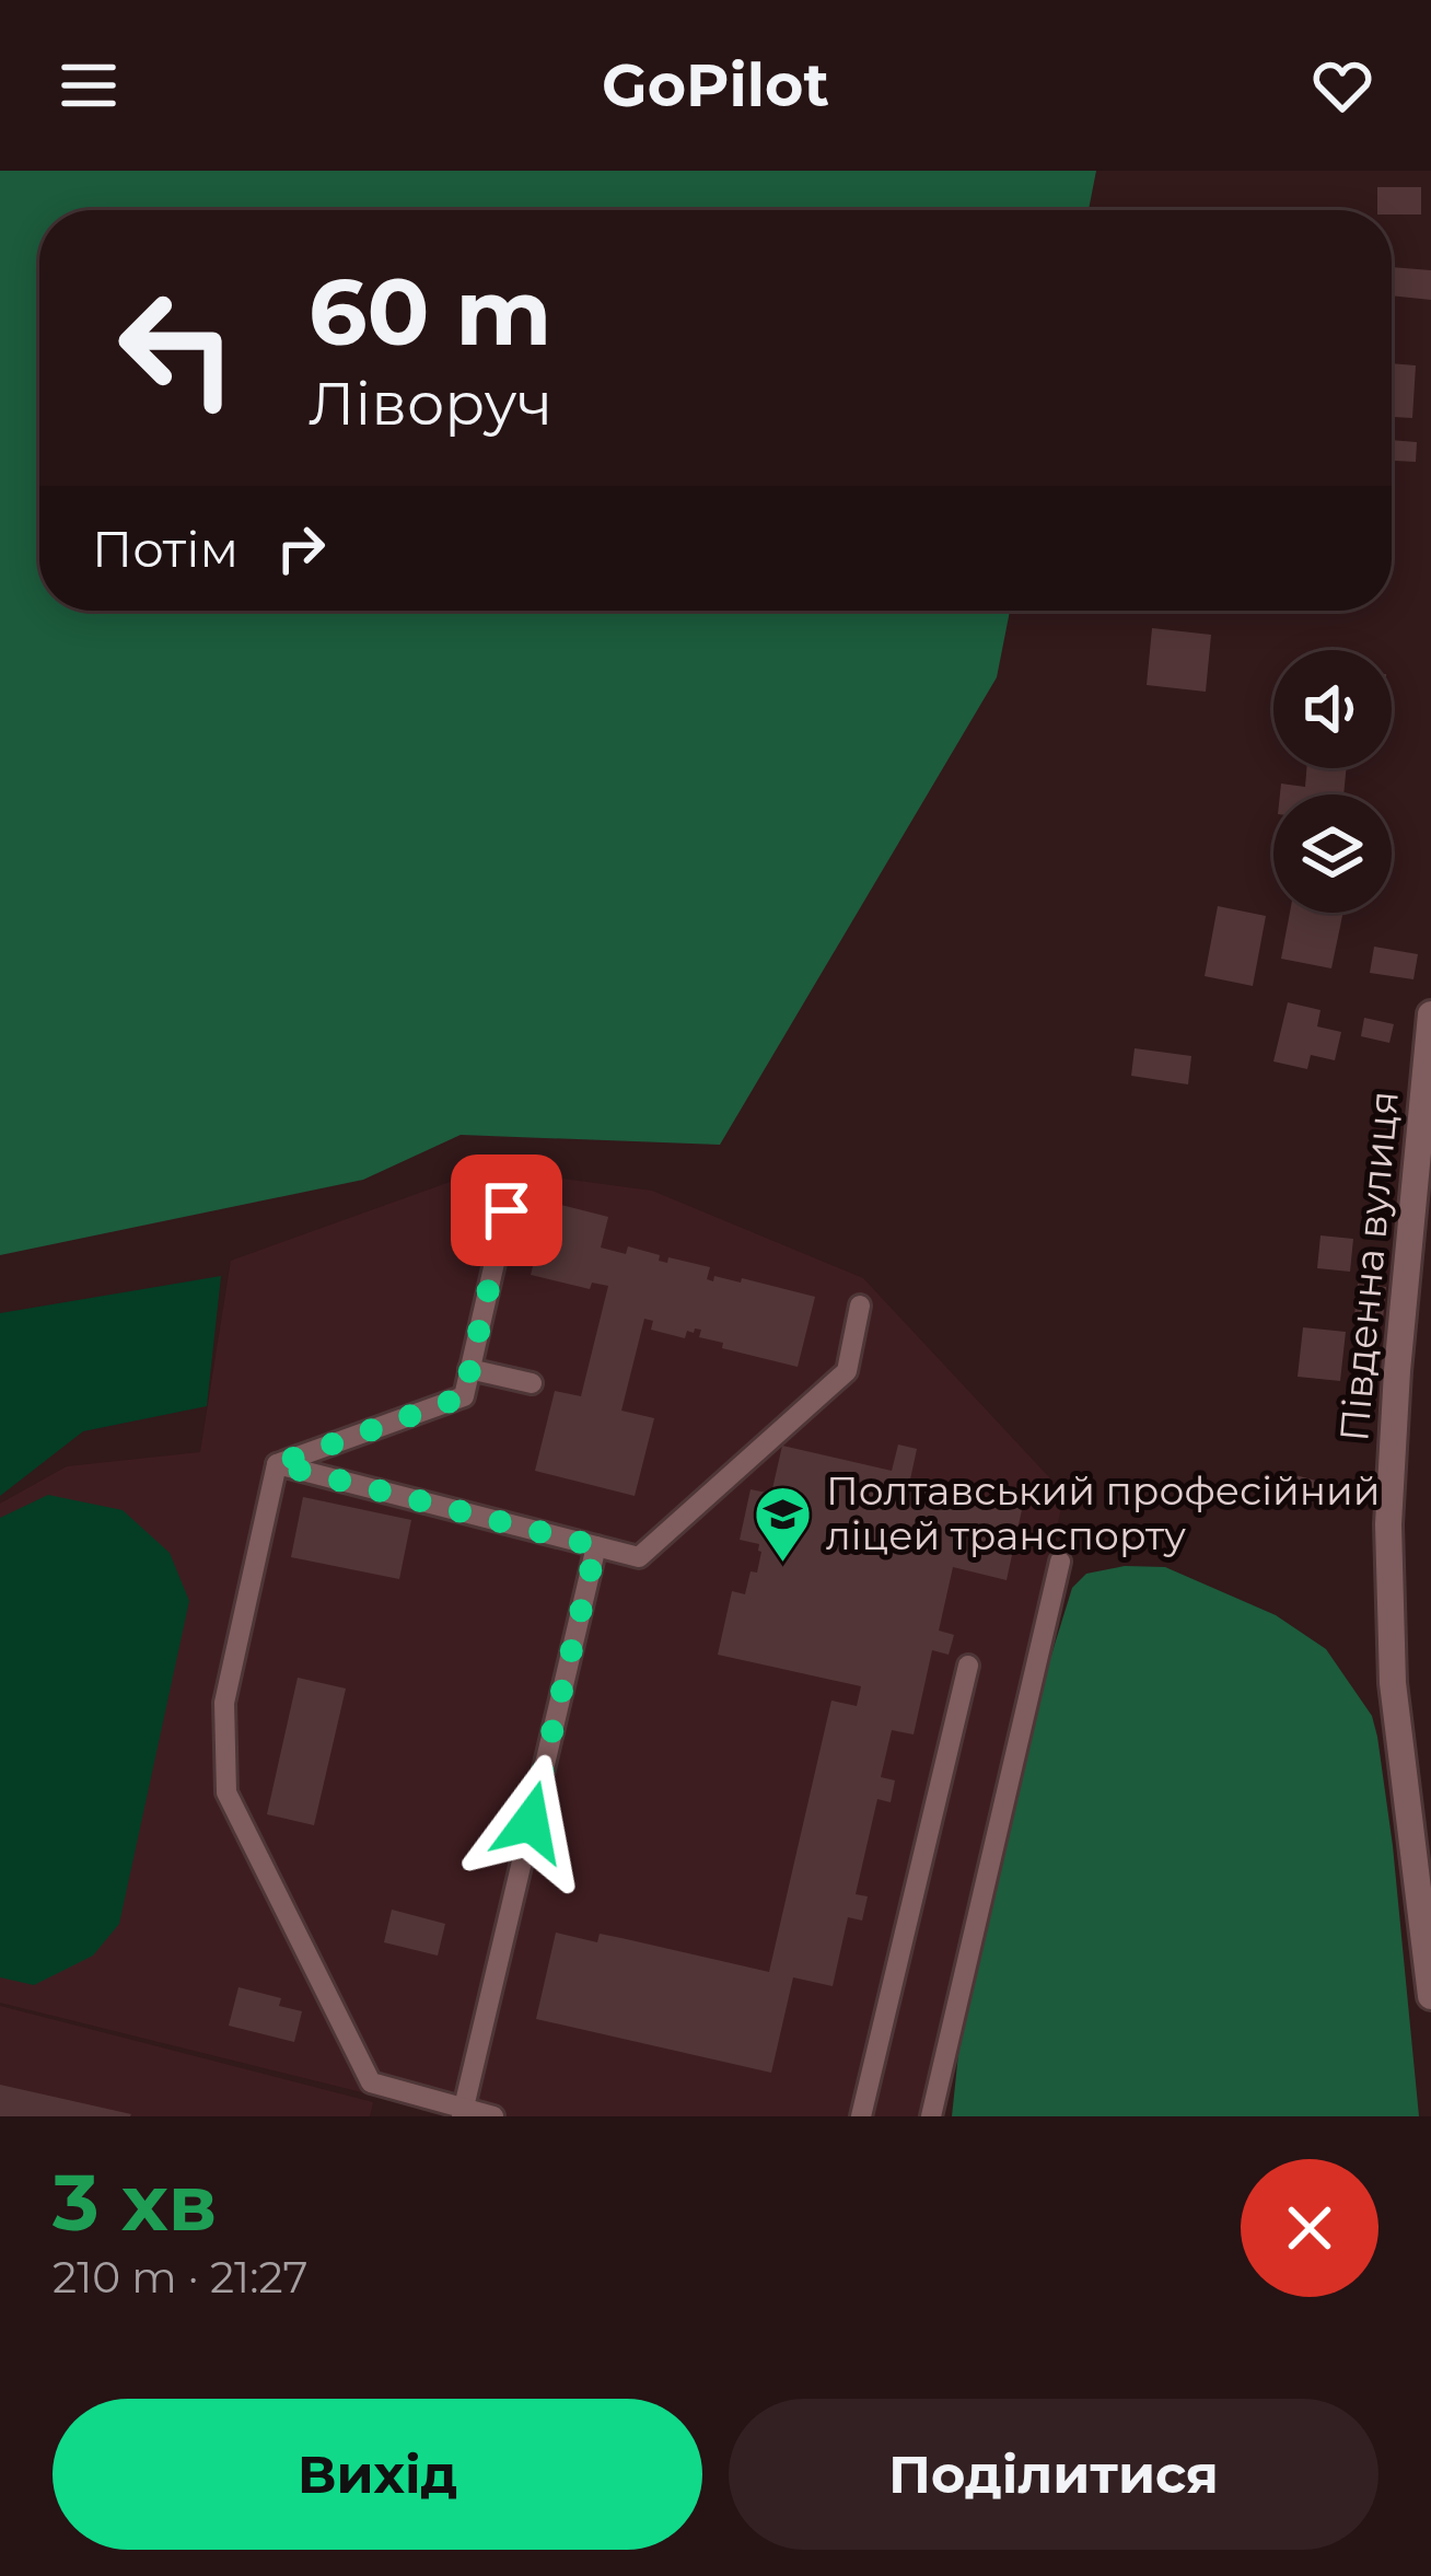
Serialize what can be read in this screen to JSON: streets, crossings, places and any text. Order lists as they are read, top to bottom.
{
  "streets": {
    "street": ["Південна вулиця"]
  },
  "places": {
    "school or university": ["Полтавський професійний ліцей транспорту"]
  },
  "page": {
    "header": "GoPilot",
    "turn": ["60 m", "Ліворуч"],
    "then": "Потім",
    "heading": ["3 хв", "210 m · 21:27"],
    "buttons": ["Вихід", "Поділитися"]
  }
}
